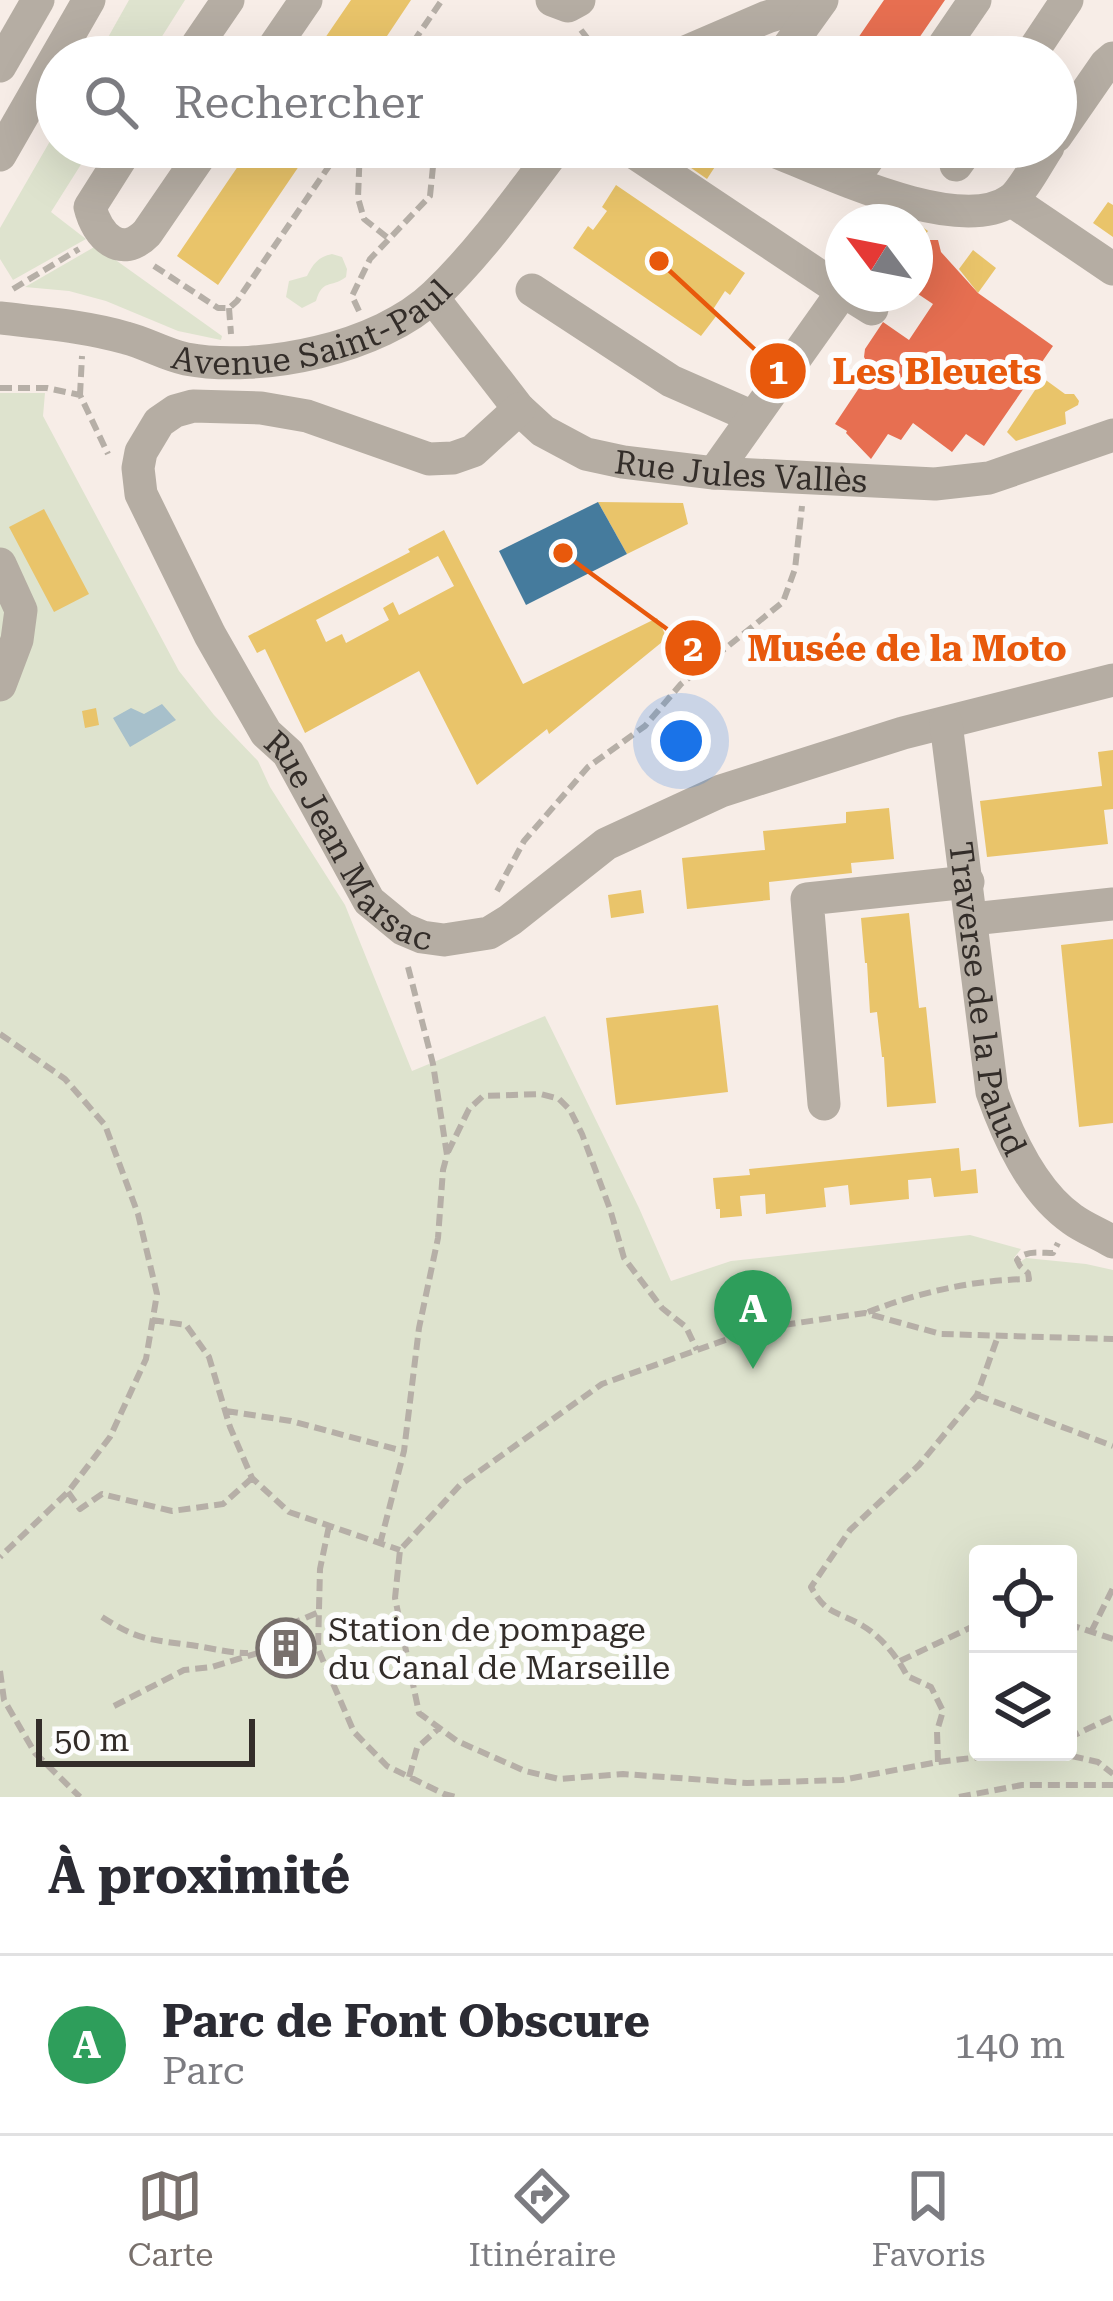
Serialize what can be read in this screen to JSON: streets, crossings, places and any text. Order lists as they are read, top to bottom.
{
  "streets": {
    "street": [
      "Avenue Saint-Paul",
      "Rue Jules Vallès",
      "Rue Jean Marsac",
      "Traverse de la Palud"
    ]
  },
  "crossings": [
    ["Avenue Saint-Paul", "Rue Jules Vallès"],
    ["Rue Jules Vallès", "Rue Jean Marsac"],
    ["Rue Jean Marsac", "Traverse de la Palud"]
  ],
  "places": {
    "other": ["Les Bleuets", "Musée de la Moto"],
    "building": ["Station de pompage du Canal de Marseille"]
  },
  "scale_bar": "50 m",
  "north": "top left",
  "page": {
    "search": "Rechercher",
    "pins": "A",
    "scale": "50 m",
    "heading": "À proximité",
    "list": [
      {
        "mark": "A",
        "name": "Parc de Font Obscure",
        "note": "Parc",
        "value": "140 m"
      }
    ],
    "nav": ["Carte", "Itinéraire", "Favoris"]
  }
}
